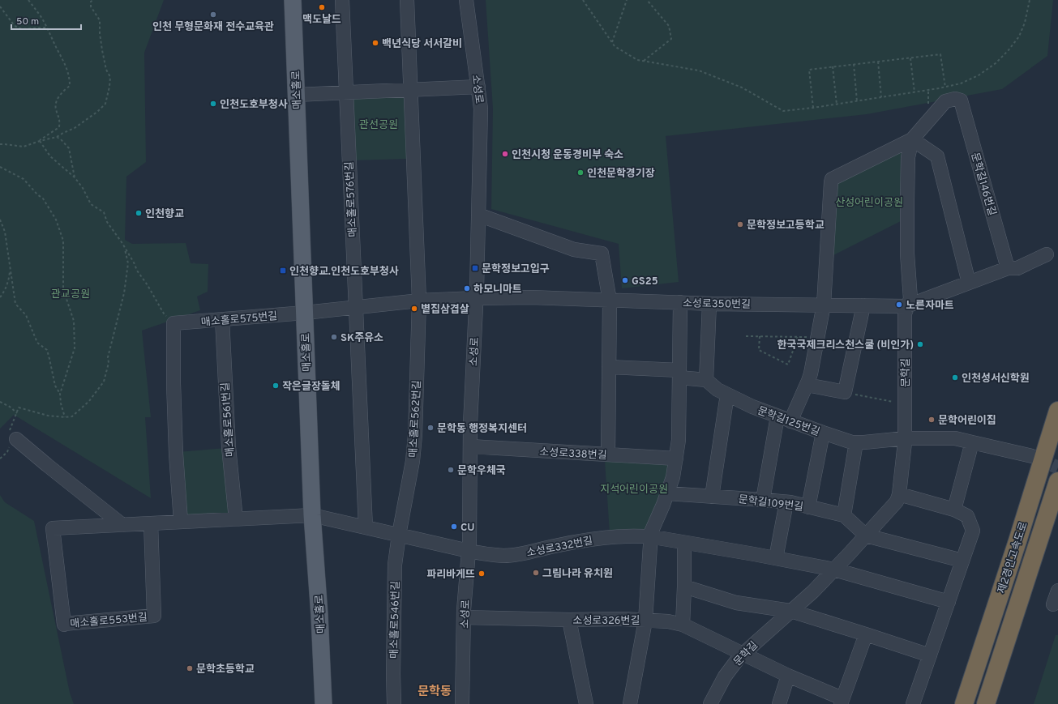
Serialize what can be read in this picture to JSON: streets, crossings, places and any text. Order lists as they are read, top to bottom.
{
  "streets": {
    "highway": ["제2경인고속도로"],
    "main road": ["매소홀로"],
    "street": [
      "소성로",
      "문학길146번길",
      "매소홀로576번길",
      "소성로350번길",
      "매소홀로575번길",
      "문학길",
      "매소홀로562번길",
      "매소홀로561번길",
      "문학길125번길",
      "소성로338번길",
      "문학길109번길",
      "소성로332번길",
      "매소홀로553번길",
      "매소홀로546번길",
      "소성로326번길"
    ]
  },
  "crossings": [
    ["소성로", "소성로350번길"],
    ["소성로", "소성로338번길"],
    ["소성로", "소성로332번길"],
    ["소성로", "소성로326번길"],
    ["매소홀로", "매소홀로575번길"],
    ["문학길146번길", "문학길"],
    ["소성로350번길", "문학길"],
    ["매소홀로575번길", "매소홀로561번길"],
    ["문학길", "문학길125번길"],
    ["문학길", "문학길109번길"],
    ["문학길", "소성로332번길"],
    ["문학길", "소성로326번길"],
    ["매소홀로562번길", "매소홀로546번길"]
  ],
  "districts": ["문학동"],
  "parks": [
    "관선공원",
    "산성어린이공원",
    "관교공원",
    "지석어린이공원"
  ],
  "places": {
    "other": [
      "맥도날드",
      "인천 무형문화재 전수교육관",
      "백년식당 서서갈비",
      "인천도호부청사",
      "인천시청 운동경비부 숙소",
      "인천문학경기장",
      "인천향교",
      "문학정보고등학교",
      "GS25",
      "하모니마트",
      "노른자마트",
      "볕집삼겹살",
      "SK주유소",
      "한국국제크리스천스쿨 (비인가)",
      "인천성서신학원",
      "작은글장돌체",
      "문학어린이집",
      "문학동 행정복지센터",
      "문학우체국",
      "CU",
      "그림나라 유치원",
      "파리바게뜨",
      "문학초등학교"
    ],
    "transit": ["문학정보고입구", "인천향교.인천도호부청사"]
  },
  "scale_bar": "50 m"
}
